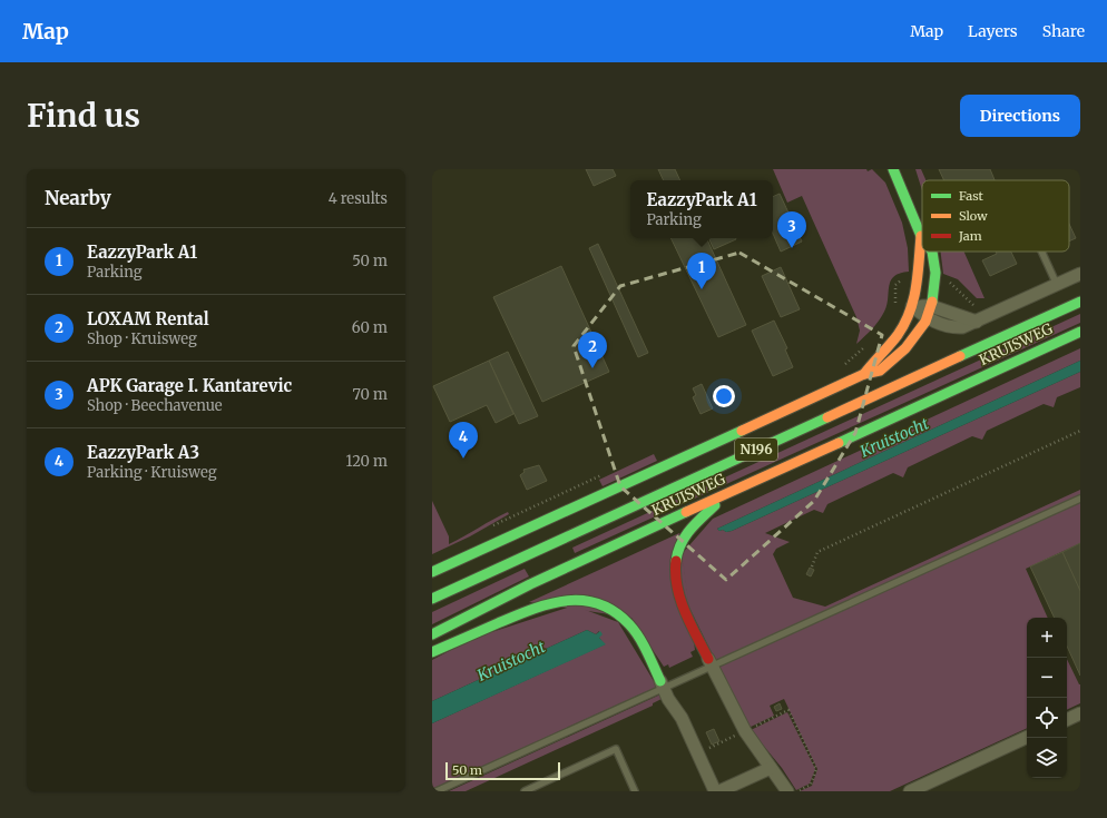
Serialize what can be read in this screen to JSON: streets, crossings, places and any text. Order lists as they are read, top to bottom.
{
  "streets": {
    "main road": ["KRUISWEG", "N196"]
  },
  "water": ["Kruistocht"],
  "legend": ["Fast", "Slow", "Jam"],
  "scale_bar": "50 m",
  "page": {
    "header": "Map",
    "nav": ["Map", "Layers", "Share"],
    "buttons": "Directions",
    "title": "Find us",
    "heading": ["Nearby", "4 results"],
    "popup": ["EazzyPark A1", "Parking"],
    "pins": [
      "3",
      "1",
      "2",
      "4"
    ],
    "list": [
      {
        "mark": "1",
        "name": "EazzyPark A1",
        "note": "Parking",
        "value": "50 m"
      },
      {
        "mark": "2",
        "name": "LOXAM Rental",
        "note": "Shop · Kruisweg",
        "value": "60 m"
      },
      {
        "mark": "3",
        "name": "APK Garage I. Kantarevic",
        "note": "Shop · Beechavenue",
        "value": "70 m"
      },
      {
        "mark": "4",
        "name": "EazzyPark A3",
        "note": "Parking · Kruisweg",
        "value": "120 m"
      }
    ],
    "map_buttons": ["+", "−"],
    "scale": "50 m"
  }
}
